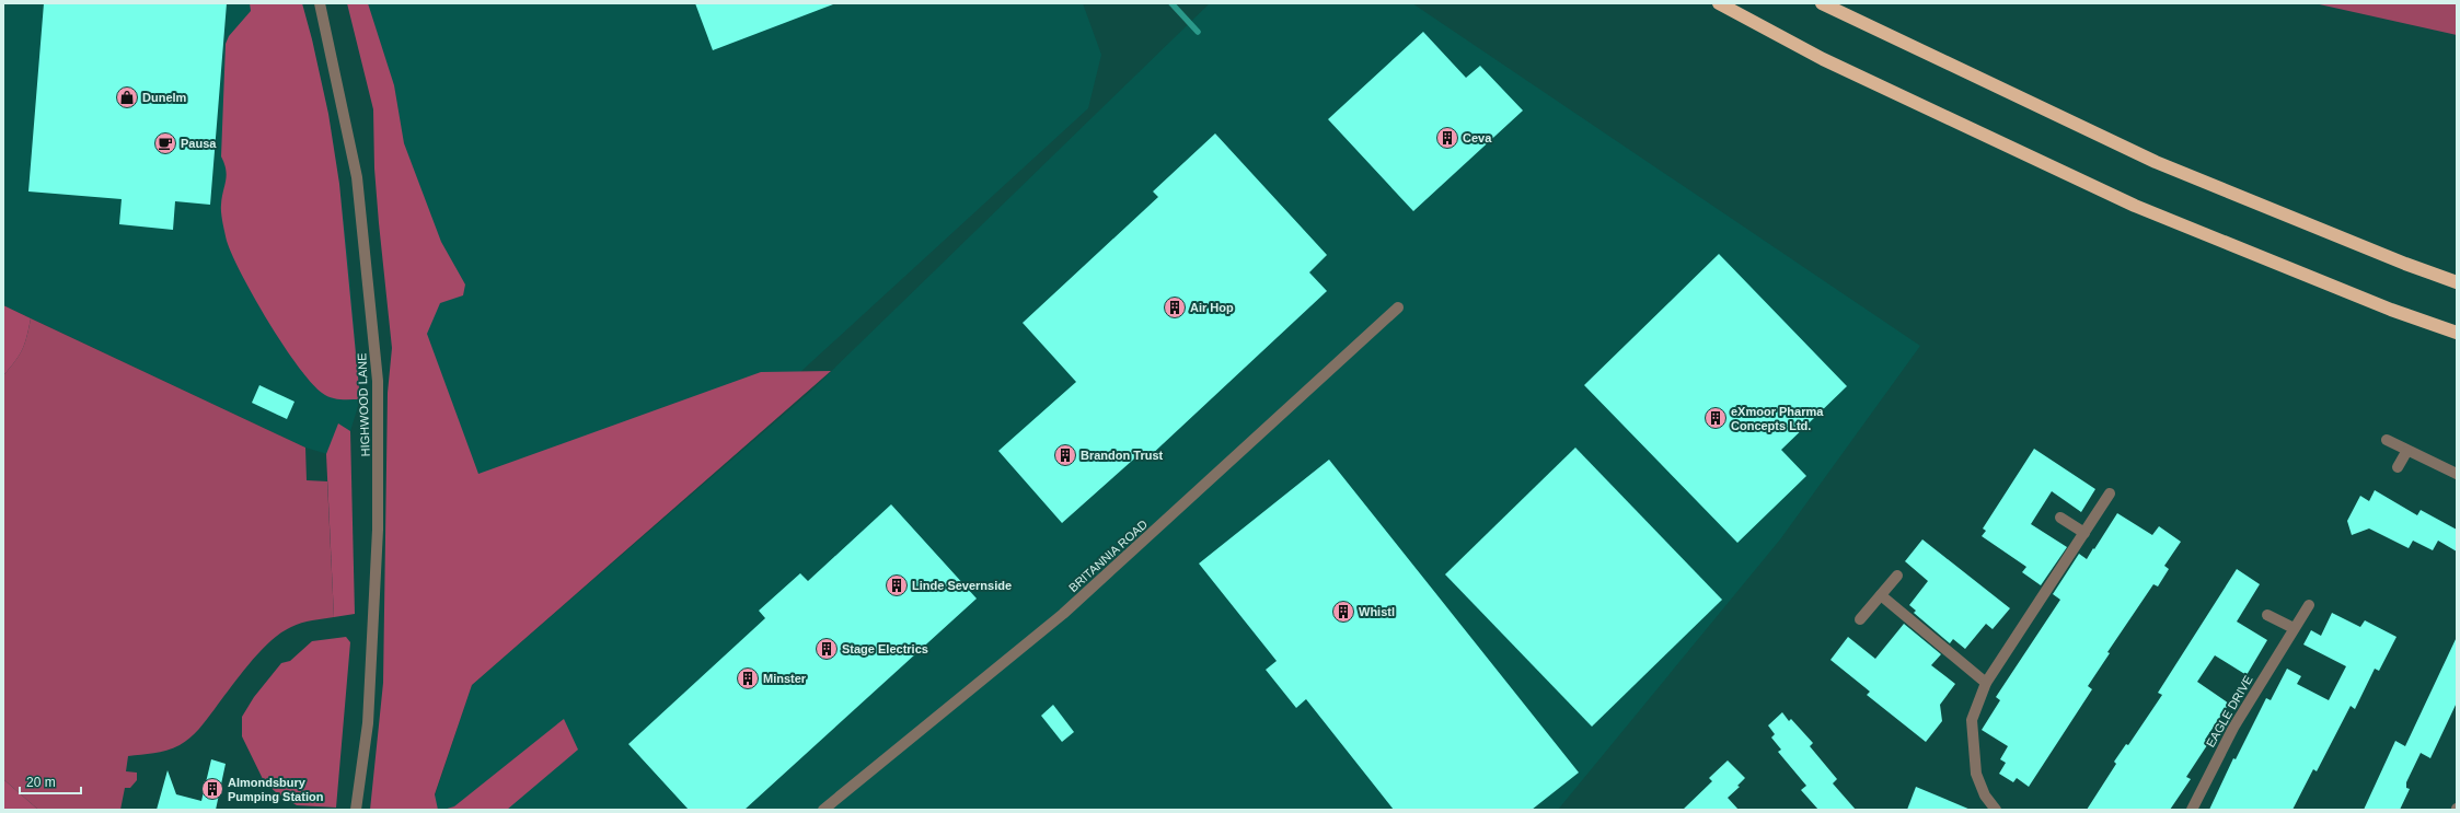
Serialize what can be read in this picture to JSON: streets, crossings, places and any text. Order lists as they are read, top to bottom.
{
  "streets": {
    "street": ["HIGHWOOD LANE", "BRITANNIA ROAD", "EAGLE DRIVE"]
  },
  "places": {
    "shop": ["Dunelm"],
    "building": [
      "Ceva",
      "Air Hop",
      "eXmoor Pharma Concepts Ltd.",
      "Brandon Trust",
      "Linde Severnside",
      "Whistl",
      "Stage Electrics",
      "Minster",
      "Almondsbury Pumping Station"
    ],
    "cafe": ["Pausa"]
  },
  "scale_bar": "20 m"
}
